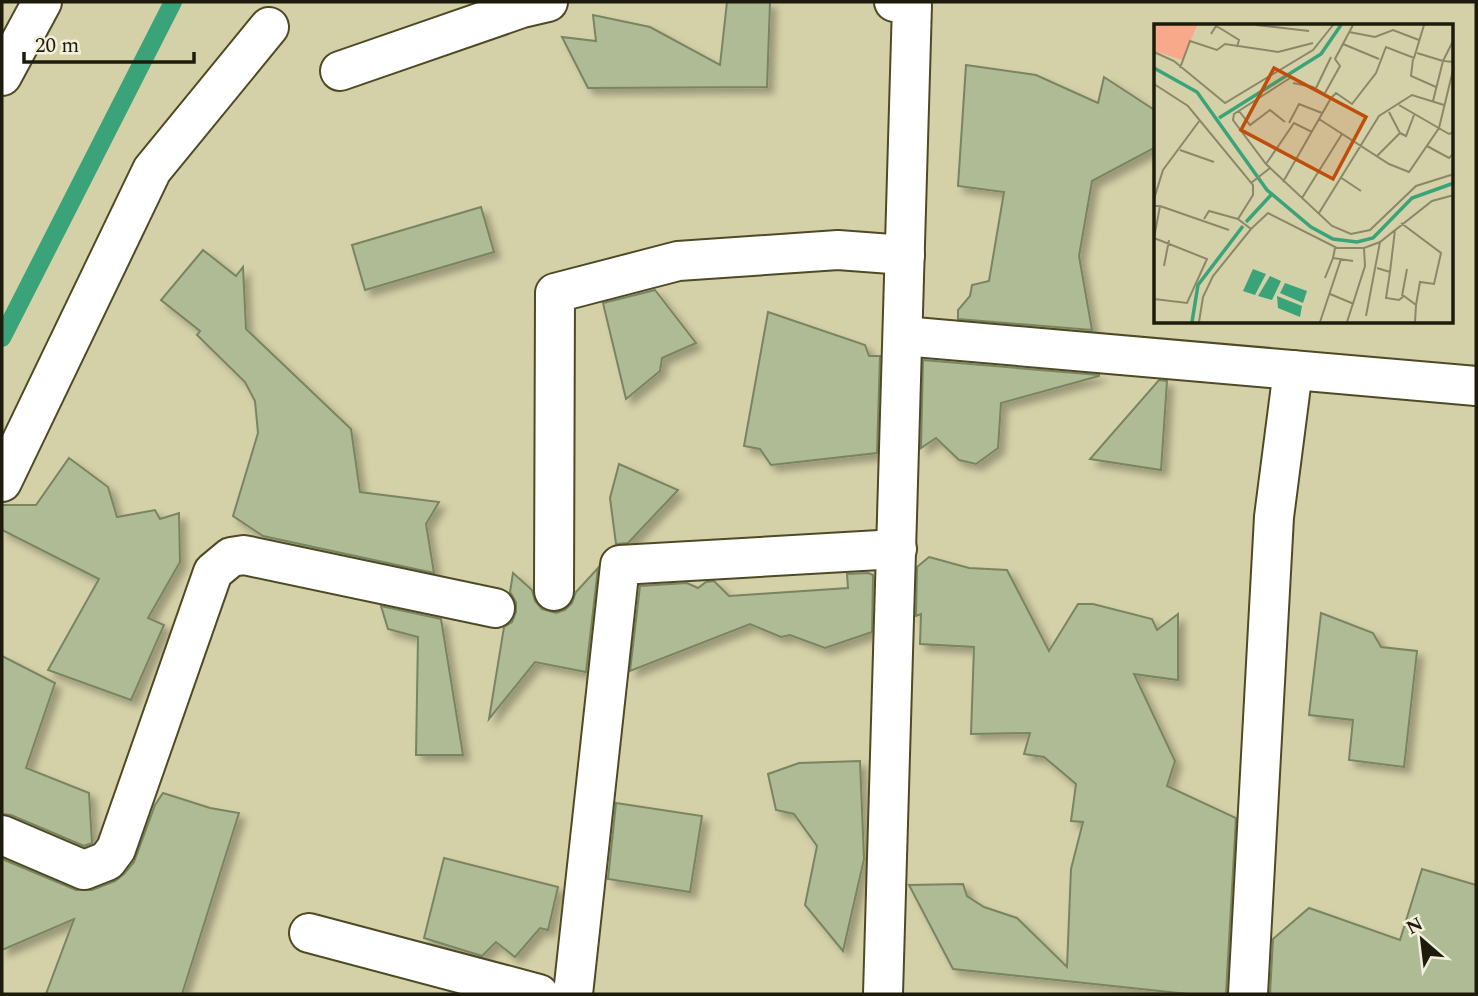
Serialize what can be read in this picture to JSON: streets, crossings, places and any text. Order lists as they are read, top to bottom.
{
  "scale_bar": "20 m",
  "north": "top left"
}
